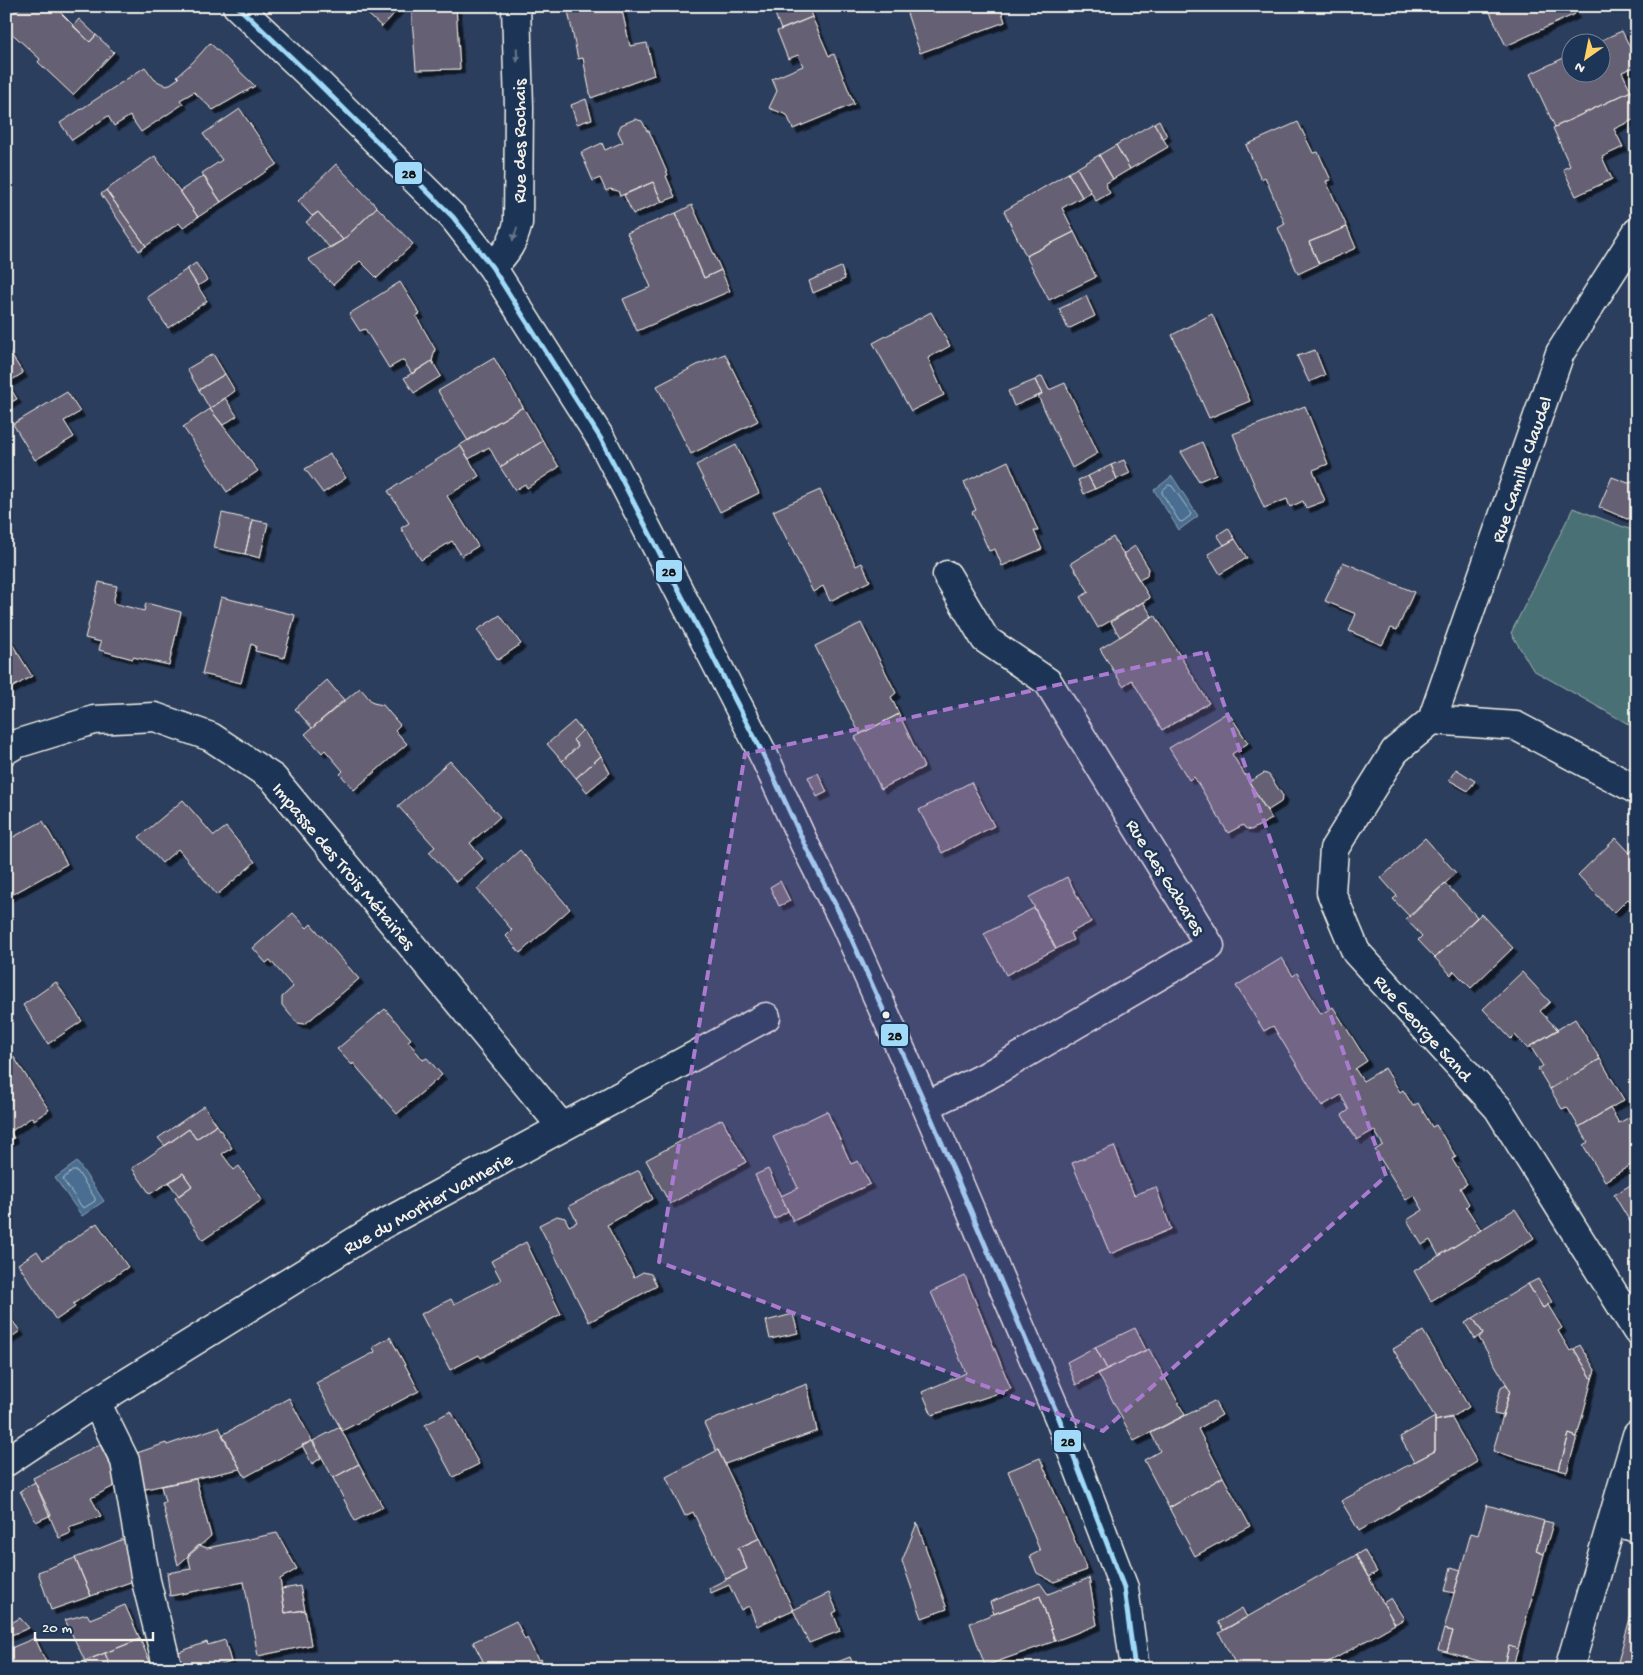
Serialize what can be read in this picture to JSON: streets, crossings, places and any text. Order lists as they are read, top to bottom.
{
  "streets": {
    "street": [
      "Rue des Rochais",
      "Rue Camille Claudel",
      "Impasse des Trois Métairies",
      "Rue des Gabares",
      "Rue George Sand",
      "Rue du Mortier Vannerie"
    ]
  },
  "crossings": [
    ["Rue Camille Claudel", "Rue George Sand"],
    ["Impasse des Trois Métairies", "Rue du Mortier Vannerie"]
  ],
  "one_way": ["Rue des Rochais"],
  "lines": ["transit line 28"],
  "scale_bar": "20 m",
  "north": "bottom left"
}
